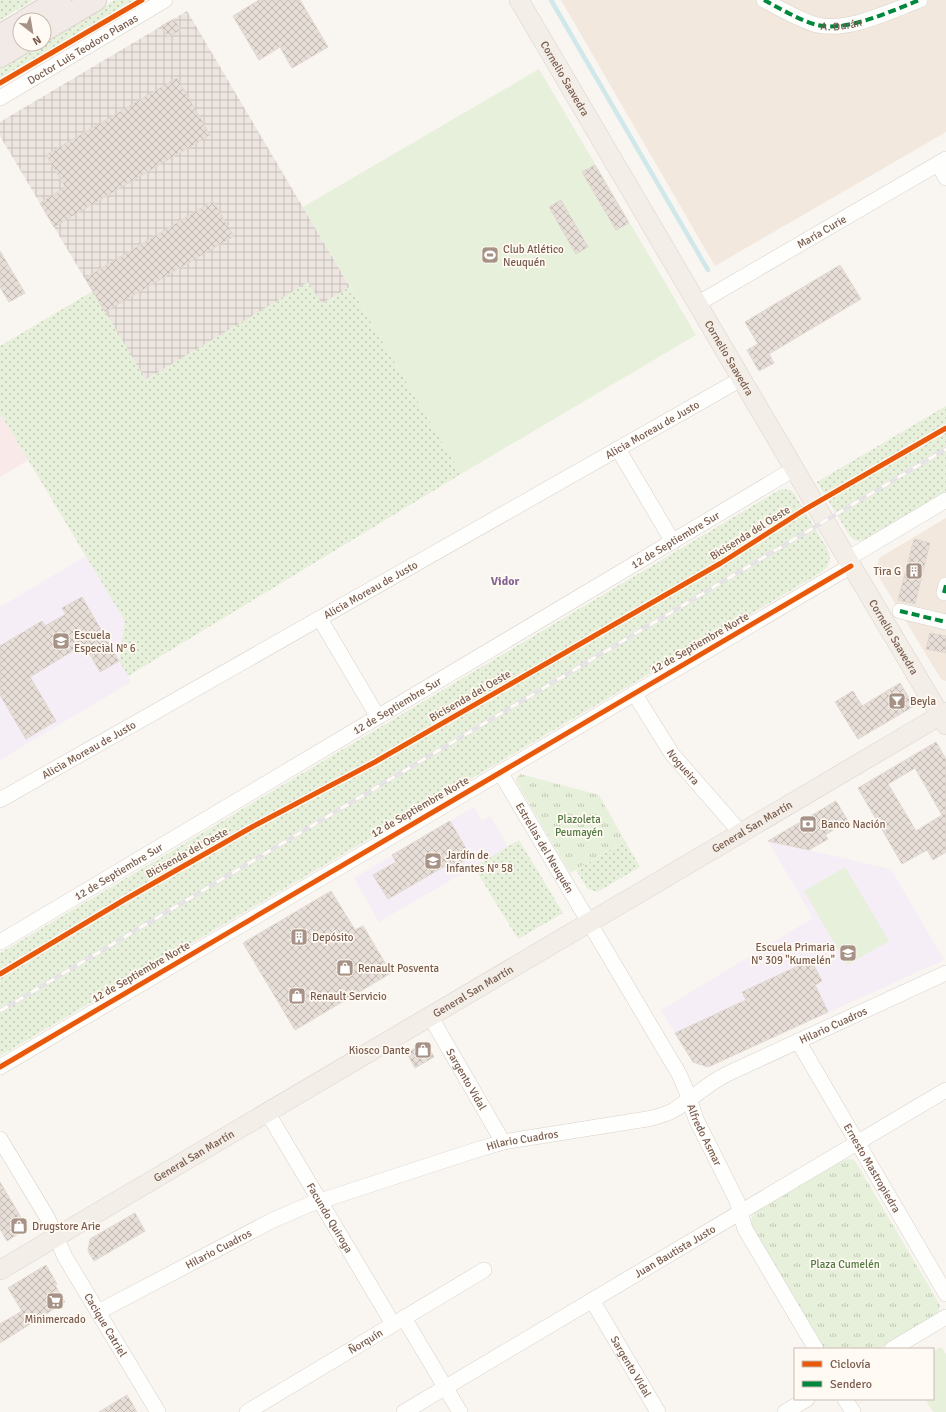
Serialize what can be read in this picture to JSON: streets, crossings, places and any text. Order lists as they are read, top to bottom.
{
  "streets": {
    "main road": ["Cornelio Saavedra", "General San Martín"],
    "street": [
      "A. Durán",
      "Doctor Luis Teodoro Planas",
      "María Curie",
      "Alicia Moreau de Justo",
      "12 de Septiembre Sur",
      "12 de Septiembre Norte",
      "Nogueira",
      "Estrellas del Neuquén",
      "Hilario Cuadros",
      "Sargento Vidal",
      "Alfredo Asmar",
      "Ernesto Mastropiedra",
      "Facundo Quiroga",
      "Juan Bautista Justo",
      "Cacique Catriel",
      "Ñorquín"
    ],
    "cycle path": ["Bicisenda del Oeste"]
  },
  "crossings": [
    ["Cornelio Saavedra", "María Curie"],
    ["Cornelio Saavedra", "Alicia Moreau de Justo"],
    ["Cornelio Saavedra", "12 de Septiembre Sur"],
    ["Cornelio Saavedra", "12 de Septiembre Norte"],
    ["Cornelio Saavedra", "General San Martín"],
    ["12 de Septiembre Norte", "Nogueira"],
    ["12 de Septiembre Norte", "Estrellas del Neuquén"],
    ["Nogueira", "General San Martín"],
    ["General San Martín", "Estrellas del Neuquén"],
    ["General San Martín", "Sargento Vidal"],
    ["General San Martín", "Alfredo Asmar"],
    ["General San Martín", "Facundo Quiroga"],
    ["General San Martín", "Cacique Catriel"],
    ["Estrellas del Neuquén", "Alfredo Asmar"],
    ["Hilario Cuadros", "Sargento Vidal"],
    ["Hilario Cuadros", "Alfredo Asmar"],
    ["Hilario Cuadros", "Ernesto Mastropiedra"],
    ["Hilario Cuadros", "Facundo Quiroga"],
    ["Hilario Cuadros", "Cacique Catriel"],
    ["Sargento Vidal", "Juan Bautista Justo"],
    ["Alfredo Asmar", "Juan Bautista Justo"],
    ["Ernesto Mastropiedra", "Juan Bautista Justo"],
    ["Facundo Quiroga", "Juan Bautista Justo"],
    ["Facundo Quiroga", "Ñorquín"]
  ],
  "districts": ["Vidor"],
  "parks": ["Plazoleta Peumayén", "Plaza Cumelén"],
  "places": {
    "sports": ["Club Atlético Neuquén"],
    "building": ["Tira G", "Depósito"],
    "school or university": ["Escuela Especial N° 6", "Jardín de Infantes N° 58", "Escuela Primaria N° 309 \"Kumelén\""],
    "bar": ["Beyla"],
    "bank": ["Banco Nación"],
    "shop": [
      "Renault Posventa",
      "Renault Servicio",
      "Kiosco Dante",
      "Drugstore Arie"
    ],
    "supermarket": ["Minimercado"]
  },
  "legend": ["Ciclovía", "Sendero"],
  "north": "bottom right"
}
